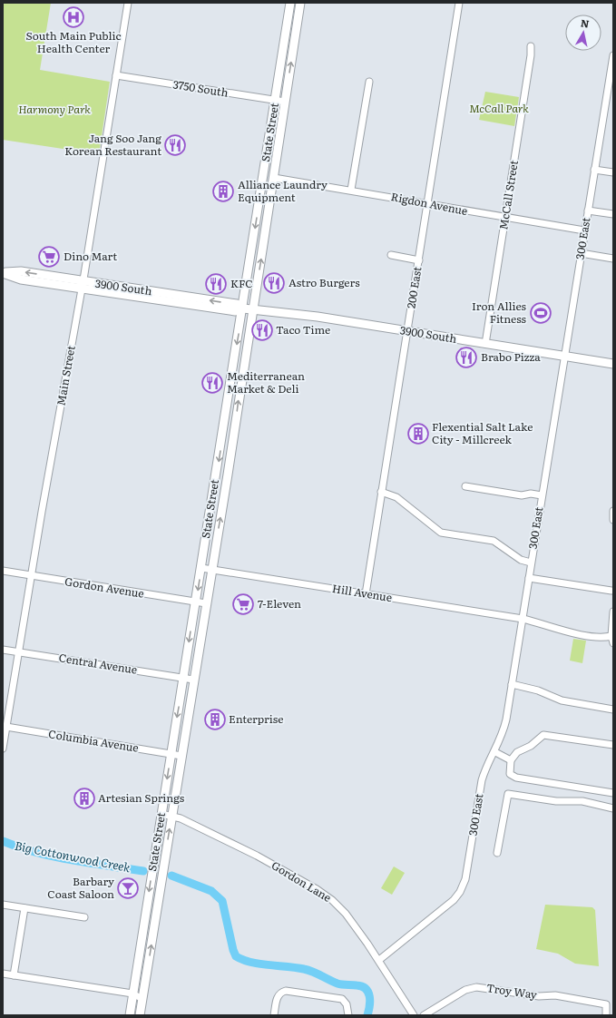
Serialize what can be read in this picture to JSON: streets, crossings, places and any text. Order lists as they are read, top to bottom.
{
  "streets": {
    "main road": ["State Street", "3900 South"],
    "street": [
      "3750 South",
      "McCall Street",
      "Rigdon Avenue",
      "300 East",
      "200 East",
      "Main Street",
      "Gordon Avenue",
      "Hill Avenue",
      "Central Avenue",
      "Columbia Avenue",
      "Gordon Lane",
      "Troy Way"
    ]
  },
  "crossings": [
    ["3750 South", "State Street"],
    ["3750 South", "Main Street"],
    ["State Street", "Rigdon Avenue"],
    ["State Street", "3900 South"],
    ["State Street", "Gordon Avenue"],
    ["State Street", "Hill Avenue"],
    ["State Street", "Central Avenue"],
    ["State Street", "Columbia Avenue"],
    ["State Street", "Gordon Lane"],
    ["McCall Street", "Rigdon Avenue"],
    ["McCall Street", "3900 South"],
    ["Rigdon Avenue", "300 East"],
    ["Rigdon Avenue", "200 East"],
    ["300 East", "3900 South"],
    ["300 East", "Hill Avenue"],
    ["300 East", "Gordon Lane"],
    ["3900 South", "200 East"],
    ["3900 South", "Main Street"],
    ["200 East", "Hill Avenue"],
    ["Main Street", "Gordon Avenue"],
    ["Main Street", "Central Avenue"],
    ["Main Street", "Columbia Avenue"]
  ],
  "water": ["Big Cottonwood Creek"],
  "parks": ["McCall Park", "Harmony Park"],
  "places": {
    "hospital": ["South Main Public Health Center"],
    "restaurant": [
      "Jang Soo Jang Korean Restaurant",
      "Astro Burgers",
      "KFC",
      "Taco Time",
      "Brabo Pizza",
      "Mediterranean Market & Deli"
    ],
    "building": [
      "Alliance Laundry Equipment",
      "Flexential Salt Lake City - Millcreek",
      "Enterprise",
      "Artesian Springs"
    ],
    "supermarket": ["Dino Mart", "7-Eleven"],
    "sports": ["Iron Allies Fitness"],
    "bar": ["Barbary Coast Saloon"]
  },
  "north": "top"
}
